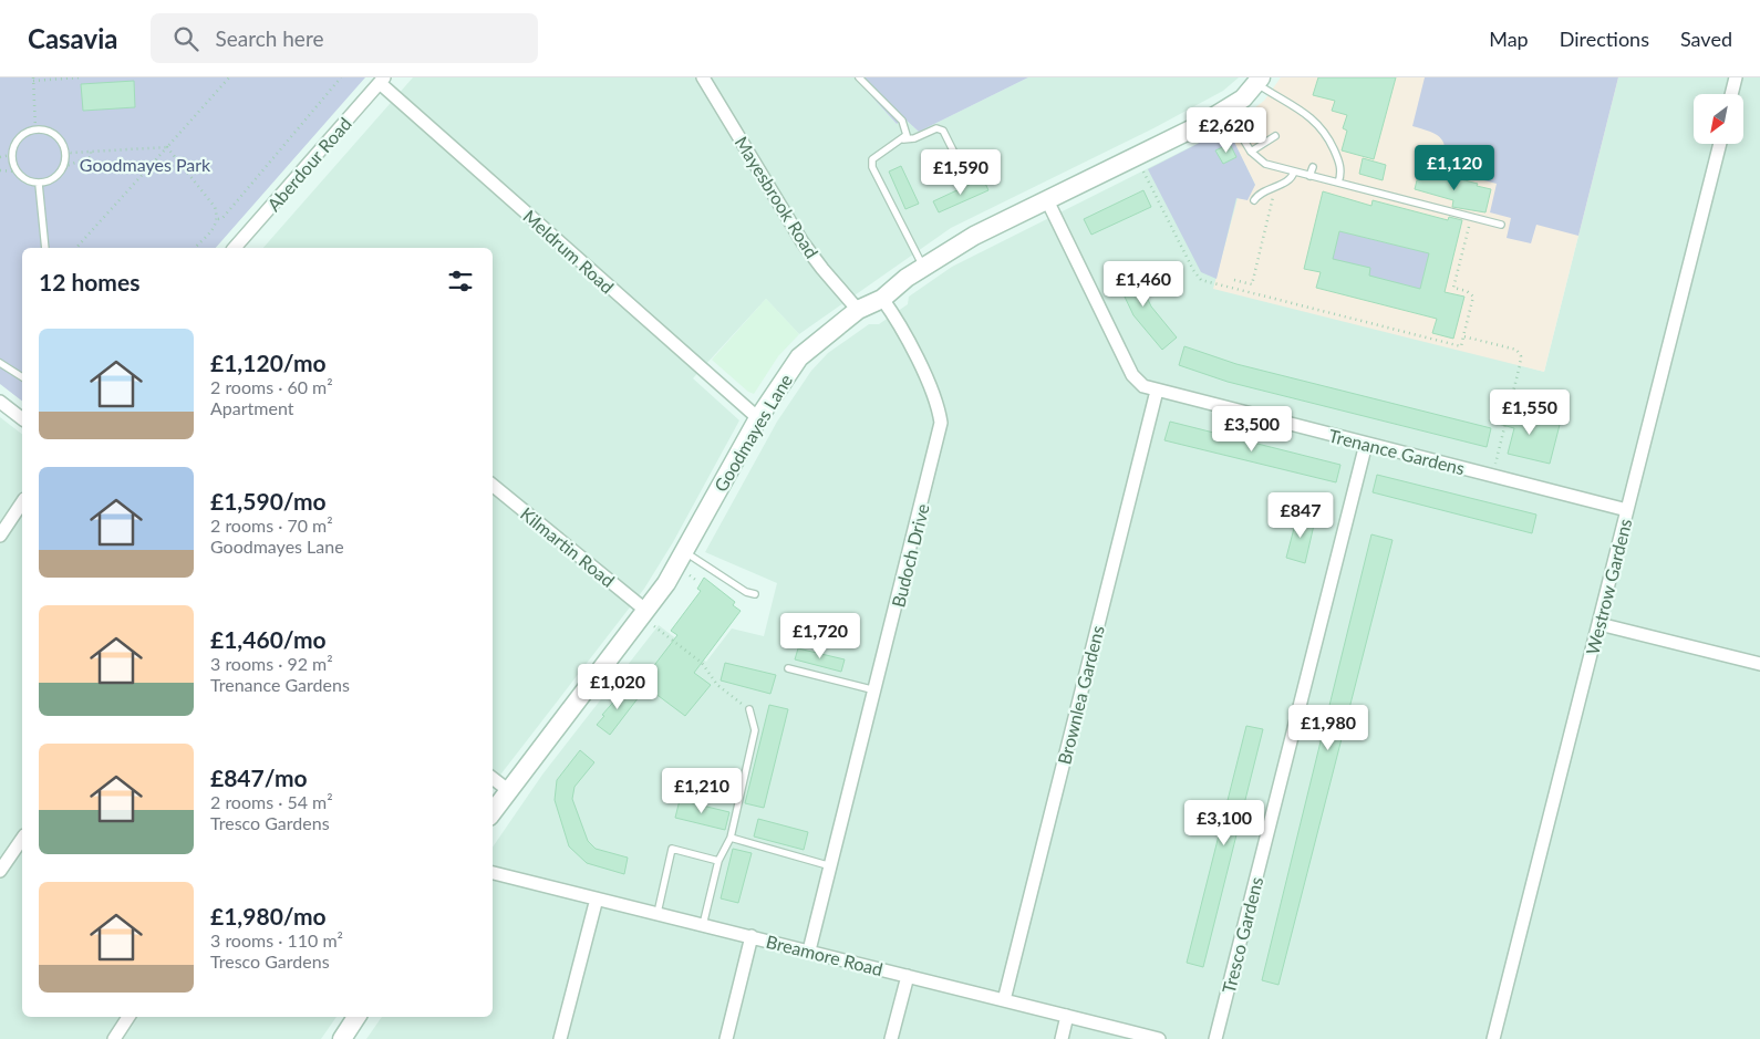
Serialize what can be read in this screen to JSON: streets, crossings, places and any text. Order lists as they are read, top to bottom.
{
  "streets": {
    "main road": ["Goodmayes Lane"],
    "street": [
      "Aberdour Road",
      "Mayesbrook Road",
      "Meldrum Road",
      "Trenance Gardens",
      "Kilmartin Road",
      "Budoch Drive",
      "Westrow Gardens",
      "Brownlea Gardens",
      "Tresco Gardens",
      "Breamore Road"
    ]
  },
  "crossings": [
    ["Aberdour Road", "Meldrum Road"],
    ["Mayesbrook Road", "Goodmayes Lane"],
    ["Meldrum Road", "Goodmayes Lane"],
    ["Goodmayes Lane", "Trenance Gardens"],
    ["Goodmayes Lane", "Kilmartin Road"],
    ["Goodmayes Lane", "Budoch Drive"],
    ["Trenance Gardens", "Westrow Gardens"],
    ["Trenance Gardens", "Brownlea Gardens"],
    ["Trenance Gardens", "Tresco Gardens"],
    ["Budoch Drive", "Breamore Road"],
    ["Brownlea Gardens", "Breamore Road"]
  ],
  "parks": ["Goodmayes Park"],
  "north": "bottom left",
  "page": {
    "header": "Casavia",
    "search": "Search here",
    "nav": ["Map", "Directions", "Saved"],
    "price": [
      "£2,620",
      "£1,120",
      "£1,590",
      "£1,460",
      "£1,550",
      "£3,500",
      "£847",
      "£1,720",
      "£1,020",
      "£1,980",
      "£1,210",
      "£3,100"
    ],
    "heading": "12 homes",
    "list": [
      {
        "name": "£1,120/mo",
        "note": "2 rooms · 60 m² · Apartment"
      },
      {
        "name": "£1,590/mo",
        "note": "2 rooms · 70 m² · Goodmayes Lane"
      },
      {
        "name": "£1,460/mo",
        "note": "3 rooms · 92 m² · Trenance Gardens"
      },
      {
        "name": "£847/mo",
        "note": "2 rooms · 54 m² · Tresco Gardens"
      },
      {
        "name": "£1,980/mo",
        "note": "3 rooms · 110 m² · Tresco Gardens"
      }
    ]
  }
}
